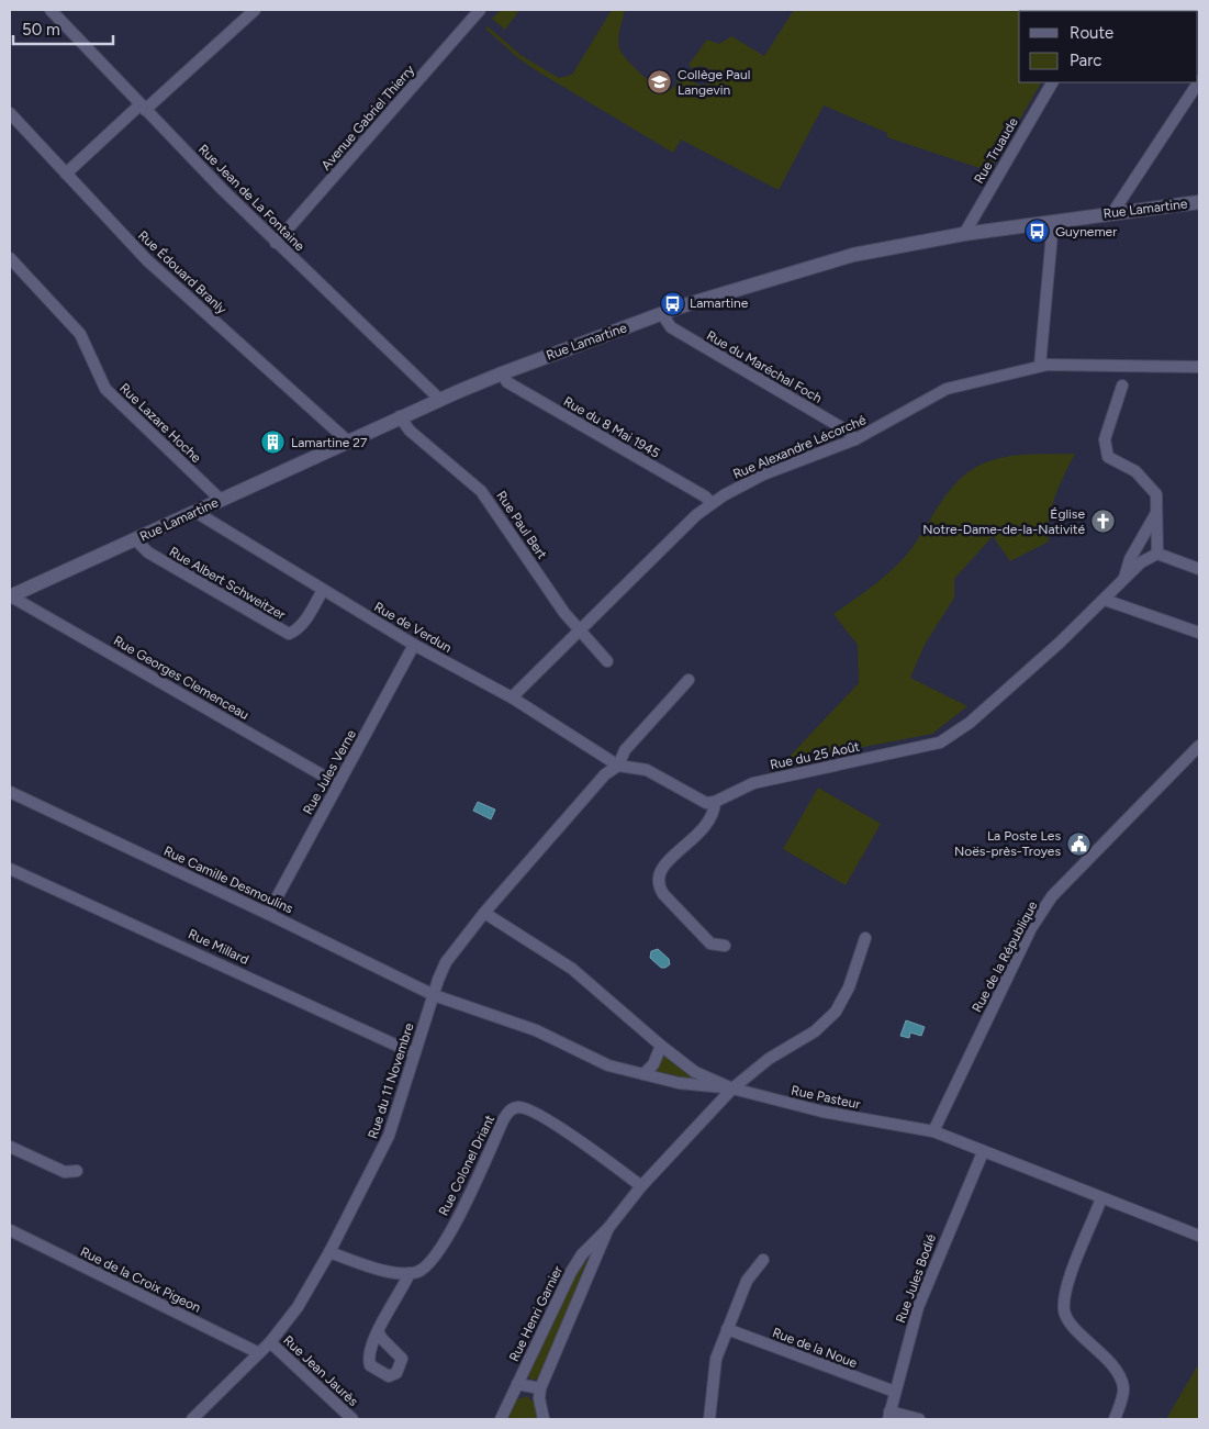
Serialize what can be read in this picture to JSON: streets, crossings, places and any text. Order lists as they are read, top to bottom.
{
  "streets": {
    "street": [
      "Avenue Gabriel Thierry",
      "Rue Truaude",
      "Rue Jean de La Fontaine",
      "Rue Lamartine",
      "Rue Édouard Branly",
      "Rue du Maréchal Foch",
      "Rue Lazare Hoche",
      "Rue du 8 Mai 1945",
      "Rue Alexandre Lécorché",
      "Rue Paul Bert",
      "Rue Albert Schweitzer",
      "Rue de Verdun",
      "Rue Georges Clemenceau",
      "Rue du 25 Août",
      "Rue Jules Verne",
      "Rue Camille Desmoulins",
      "Rue Millard",
      "Rue de la République",
      "Rue du 11 Novembre",
      "Rue Pasteur",
      "Rue Colonel Driant",
      "Rue Jules Bodié",
      "Rue de la Croix Pigeon",
      "Rue Henri Garnier",
      "Rue de la Noue",
      "Rue Jean Jaurès"
    ]
  },
  "crossings": [
    ["Avenue Gabriel Thierry", "Rue Jean de La Fontaine"],
    ["Rue Truaude", "Rue Lamartine"],
    ["Rue Jean de La Fontaine", "Rue Lamartine"],
    ["Rue Lamartine", "Rue Édouard Branly"],
    ["Rue Lamartine", "Rue du Maréchal Foch"],
    ["Rue Lamartine", "Rue Lazare Hoche"],
    ["Rue Lamartine", "Rue du 8 Mai 1945"],
    ["Rue Lamartine", "Rue Paul Bert"],
    ["Rue Lamartine", "Rue Albert Schweitzer"],
    ["Rue Lamartine", "Rue de Verdun"],
    ["Rue Lamartine", "Rue Georges Clemenceau"],
    ["Rue du Maréchal Foch", "Rue Alexandre Lécorché"],
    ["Rue du 8 Mai 1945", "Rue Alexandre Lécorché"],
    ["Rue Alexandre Lécorché", "Rue Paul Bert"],
    ["Rue Alexandre Lécorché", "Rue de Verdun"],
    ["Rue Albert Schweitzer", "Rue de Verdun"],
    ["Rue de Verdun", "Rue Jules Verne"],
    ["Rue Georges Clemenceau", "Rue Jules Verne"],
    ["Rue Jules Verne", "Rue Camille Desmoulins"],
    ["Rue Camille Desmoulins", "Rue du 11 Novembre"],
    ["Rue Camille Desmoulins", "Rue Pasteur"],
    ["Rue Camille Desmoulins", "Rue Henri Garnier"],
    ["Rue Millard", "Rue du 11 Novembre"],
    ["Rue de la République", "Rue Pasteur"],
    ["Rue du 11 Novembre", "Rue Pasteur"],
    ["Rue du 11 Novembre", "Rue de la Croix Pigeon"],
    ["Rue du 11 Novembre", "Rue Jean Jaurès"],
    ["Rue Pasteur", "Rue Jules Bodié"],
    ["Rue Pasteur", "Rue Henri Garnier"],
    ["Rue Colonel Driant", "Rue Henri Garnier"],
    ["Rue Jules Bodié", "Rue de la Noue"]
  ],
  "places": {
    "school or university": ["Collège Paul Langevin"],
    "bus stop": ["Guynemer", "Lamartine"],
    "building": ["Lamartine 27"],
    "church": ["Église Notre-Dame-de-la-Nativité"],
    "public building": ["La Poste Les Noës-près-Troyes"]
  },
  "legend": ["Route", "Parc"],
  "scale_bar": "50 m"
}
